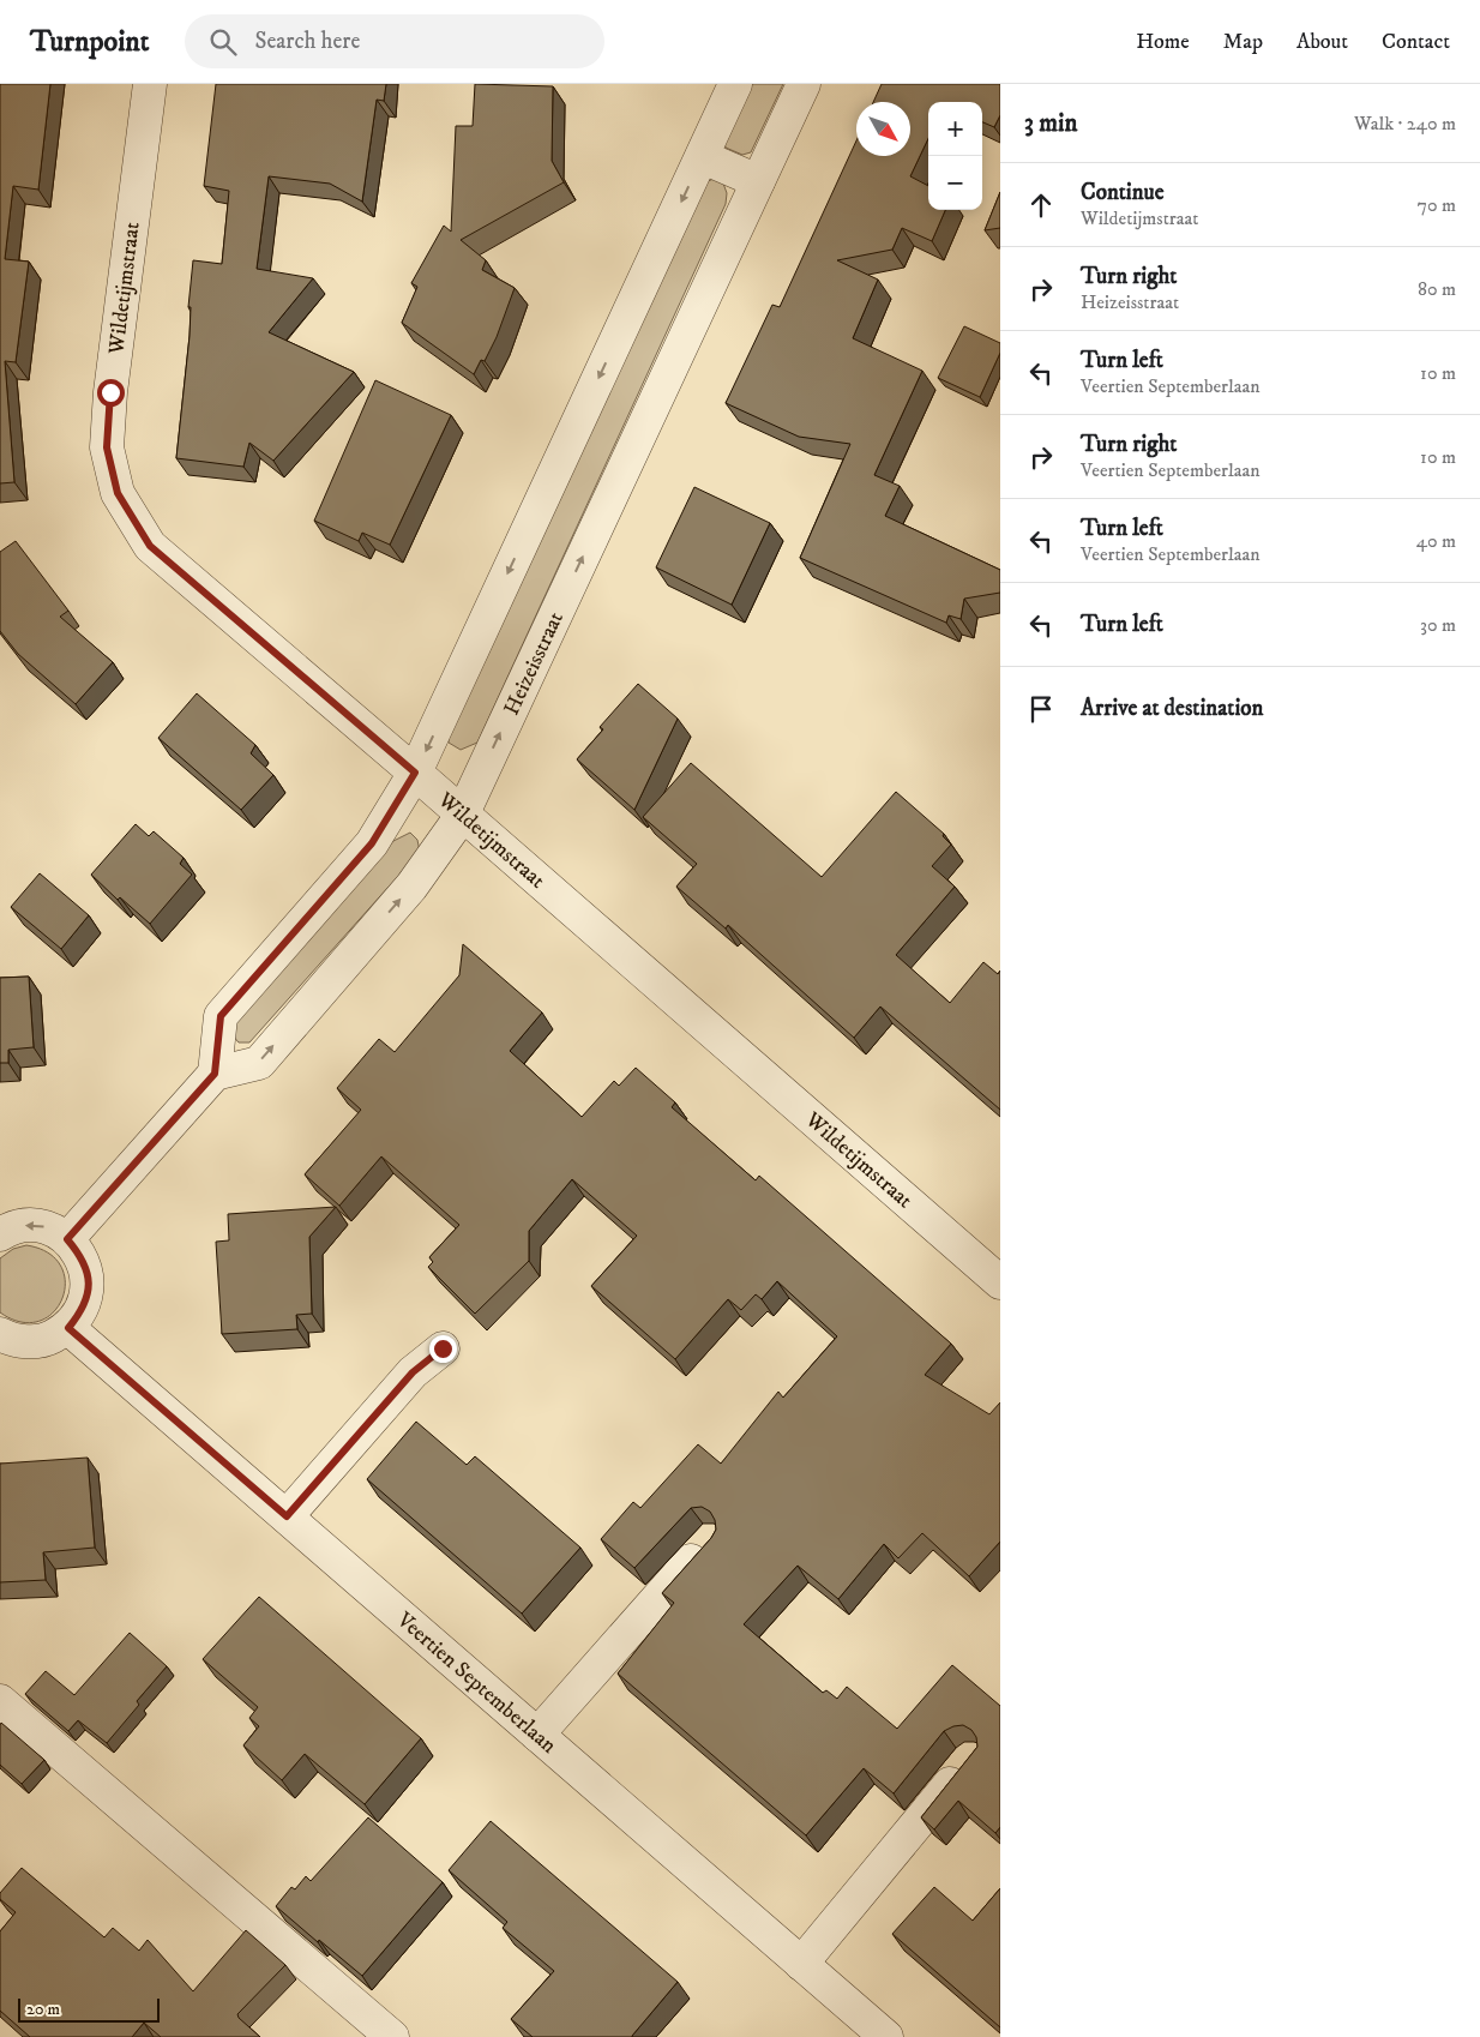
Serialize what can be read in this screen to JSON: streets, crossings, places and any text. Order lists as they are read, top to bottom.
{
  "streets": {
    "street": ["Wildetijmstraat", "Heizeisstraat", "Veertien Septemberlaan"]
  },
  "crossings": [
    ["Wildetijmstraat", "Heizeisstraat"]
  ],
  "scale_bar": "20 m",
  "north": "bottom right",
  "page": {
    "header": "Turnpoint",
    "search": "Search here",
    "nav": [
      "Home",
      "Map",
      "About",
      "Contact"
    ],
    "heading": ["3 min", "Walk · 240 m"],
    "map_buttons": ["+", "−"],
    "list": [
      ["Continue", "Wildetijmstraat", "70 m"],
      ["Turn right", "Heizeisstraat", "80 m"],
      ["Turn left", "Veertien Septemberlaan", "10 m"],
      ["Turn right", "Veertien Septemberlaan", "10 m"],
      ["Turn left", "Veertien Septemberlaan", "40 m"],
      ["Turn left", "30 m"],
      "Arrive at destination"
    ],
    "scale": "20 m"
  }
}
